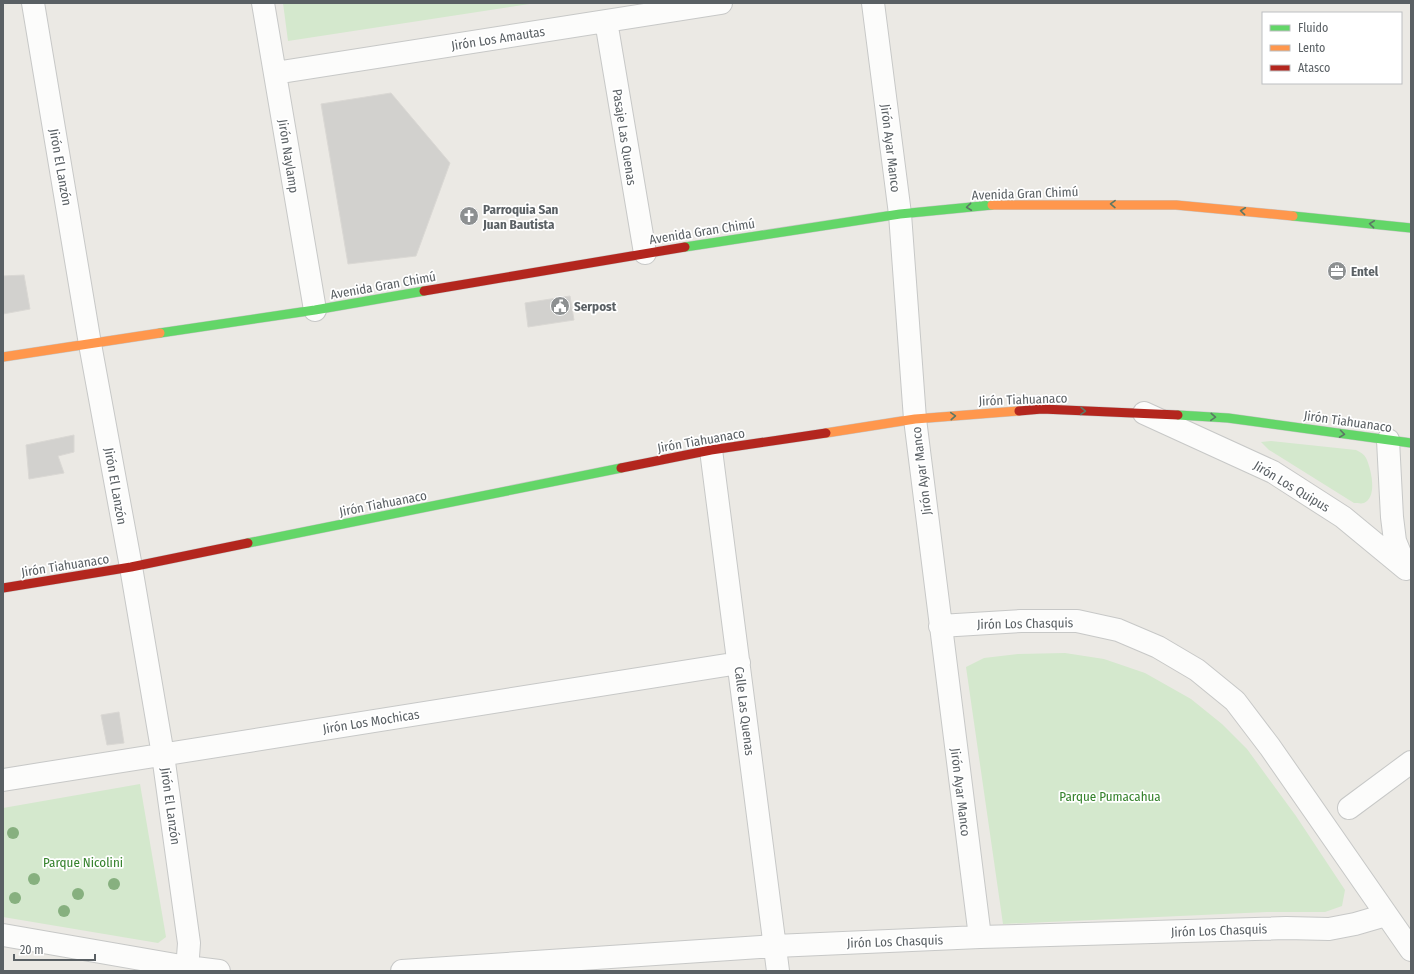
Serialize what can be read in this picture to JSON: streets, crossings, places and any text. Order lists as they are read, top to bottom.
{
  "streets": {
    "street": [
      "Jirón Los Amautas",
      "Pasaje Las Quenas",
      "Jirón Ayar Manco",
      "Jirón Naylamp",
      "Jirón El Lanzón",
      "Avenida Gran Chimú",
      "Jirón Tiahuanaco",
      "Jirón Los Quipus",
      "Jirón Los Chasquis",
      "Calle Las Quenas",
      "Jirón Los Mochicas"
    ]
  },
  "crossings": [
    ["Jirón Los Amautas", "Pasaje Las Quenas"],
    ["Jirón Los Amautas", "Jirón Naylamp"],
    ["Pasaje Las Quenas", "Avenida Gran Chimú"],
    ["Jirón Ayar Manco", "Avenida Gran Chimú"],
    ["Jirón Ayar Manco", "Jirón Tiahuanaco"],
    ["Jirón Ayar Manco", "Jirón Los Chasquis"],
    ["Jirón Naylamp", "Avenida Gran Chimú"],
    ["Jirón El Lanzón", "Avenida Gran Chimú"],
    ["Jirón El Lanzón", "Jirón Tiahuanaco"],
    ["Jirón El Lanzón", "Jirón Los Mochicas"],
    ["Jirón Tiahuanaco", "Jirón Los Quipus"],
    ["Jirón Tiahuanaco", "Calle Las Quenas"],
    ["Jirón Los Chasquis", "Calle Las Quenas"],
    ["Calle Las Quenas", "Jirón Los Mochicas"]
  ],
  "one_way": ["Avenida Gran Chimú"],
  "parks": ["Parque Pumacahua", "Parque Nicolini"],
  "places": {
    "church": ["Parroquia San Juan Bautista"],
    "office": ["Entel"],
    "public building": ["Serpost"]
  },
  "legend": ["Fluido", "Lento", "Atasco"],
  "scale_bar": "20 m"
}
